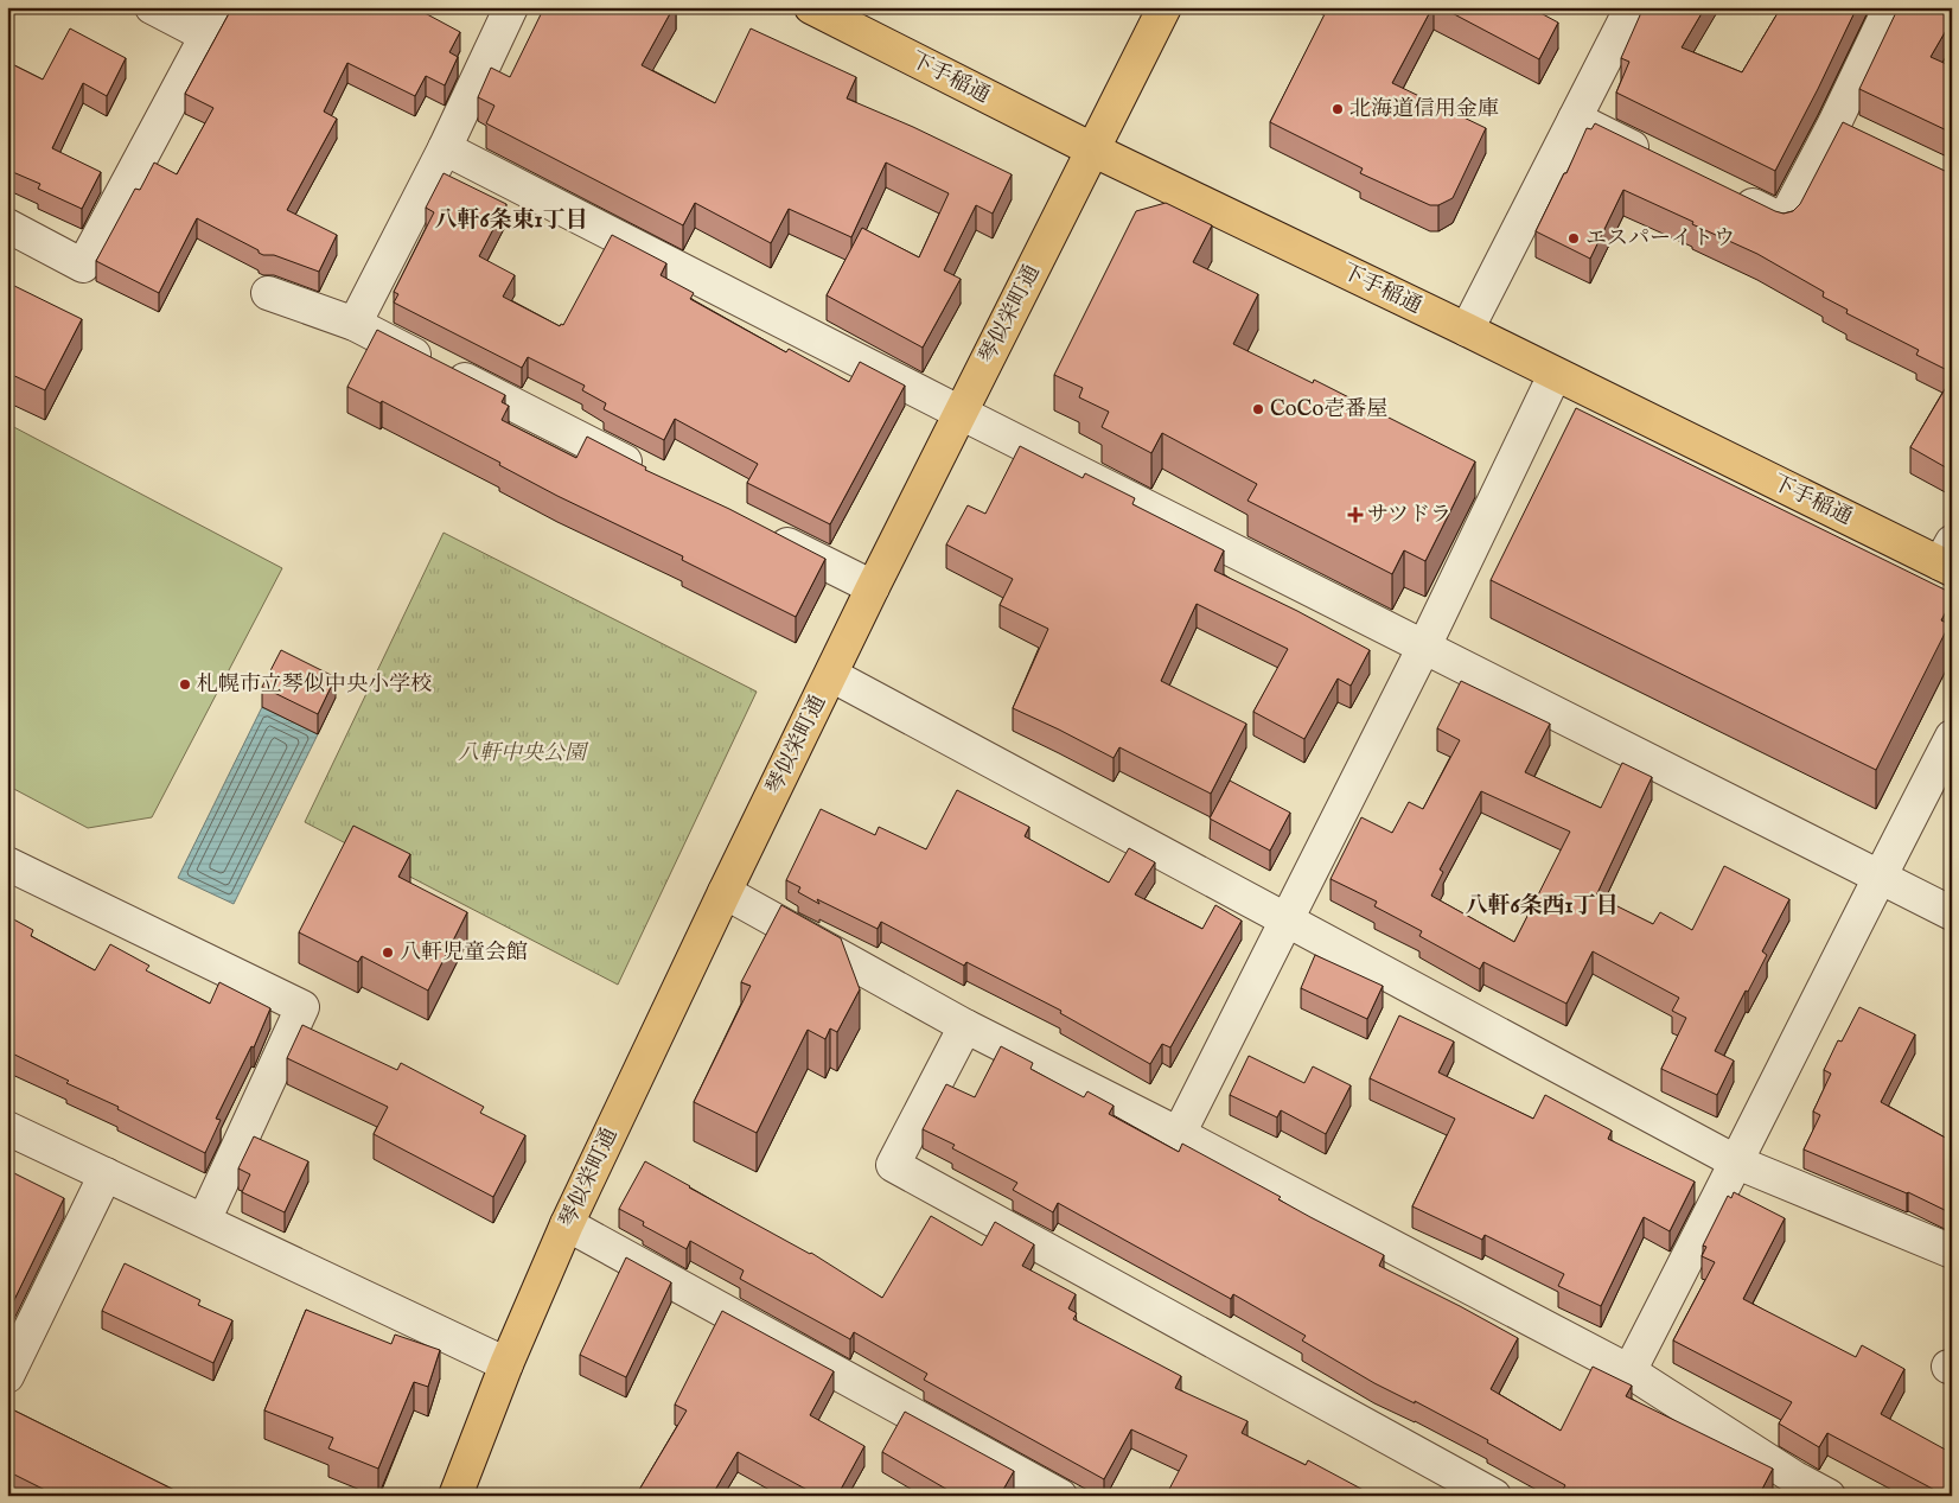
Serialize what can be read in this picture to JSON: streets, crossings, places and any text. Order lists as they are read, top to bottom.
{
  "streets": {
    "main road": ["下手稲通", "琴似栄町通"]
  },
  "crossings": [
    ["下手稲通", "琴似栄町通"]
  ],
  "districts": ["八軒6条東1丁目", "八軒6条西1丁目"],
  "parks": ["八軒中央公園"],
  "places": {
    "other": [
      "北海道信用金庫",
      "エスパーイトウ",
      "CoCo壱番屋",
      "札幌市立琴似中央小学校",
      "八軒児童会館"
    ],
    "health": ["サツドラ"]
  }
}
